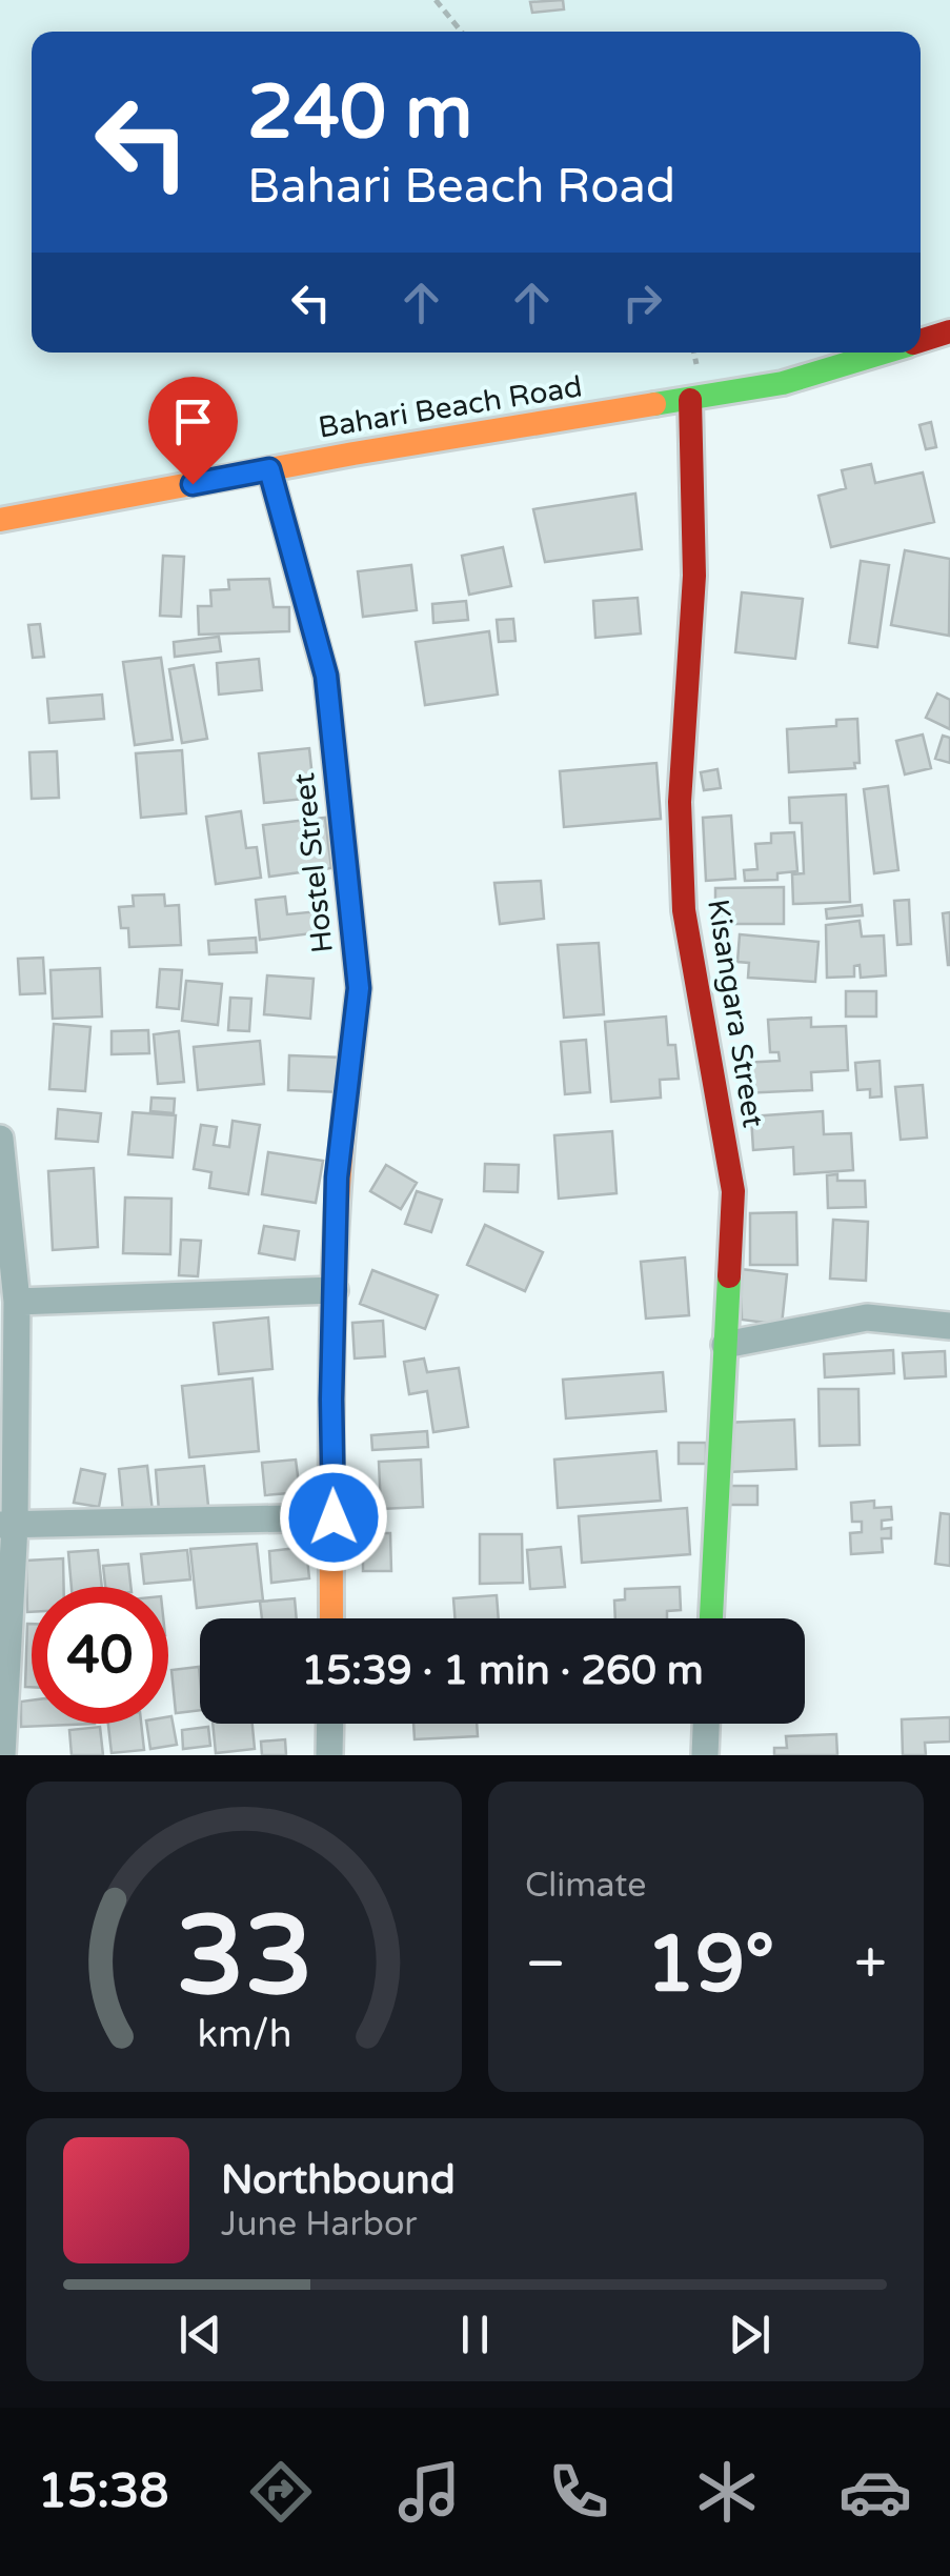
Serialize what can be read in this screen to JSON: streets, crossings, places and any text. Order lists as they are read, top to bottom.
{
  "streets": {
    "street": ["Bahari Beach Road", "Hostel Street", "Kisangara Street"]
  },
  "crossings": [
    ["Bahari Beach Road", "Hostel Street"],
    ["Bahari Beach Road", "Kisangara Street"]
  ],
  "page": {
    "turn": ["240 m", "Bahari Beach Road"],
    "limit": "40",
    "trip": "15:39 · 1 min · 260 m",
    "tile": "Climate",
    "heat": ["−", "19°", "+"],
    "song": ["Northbound", "June Harbor"],
    "tabs": "15:38",
    "gauge": ["33", "km/h"]
  }
}
